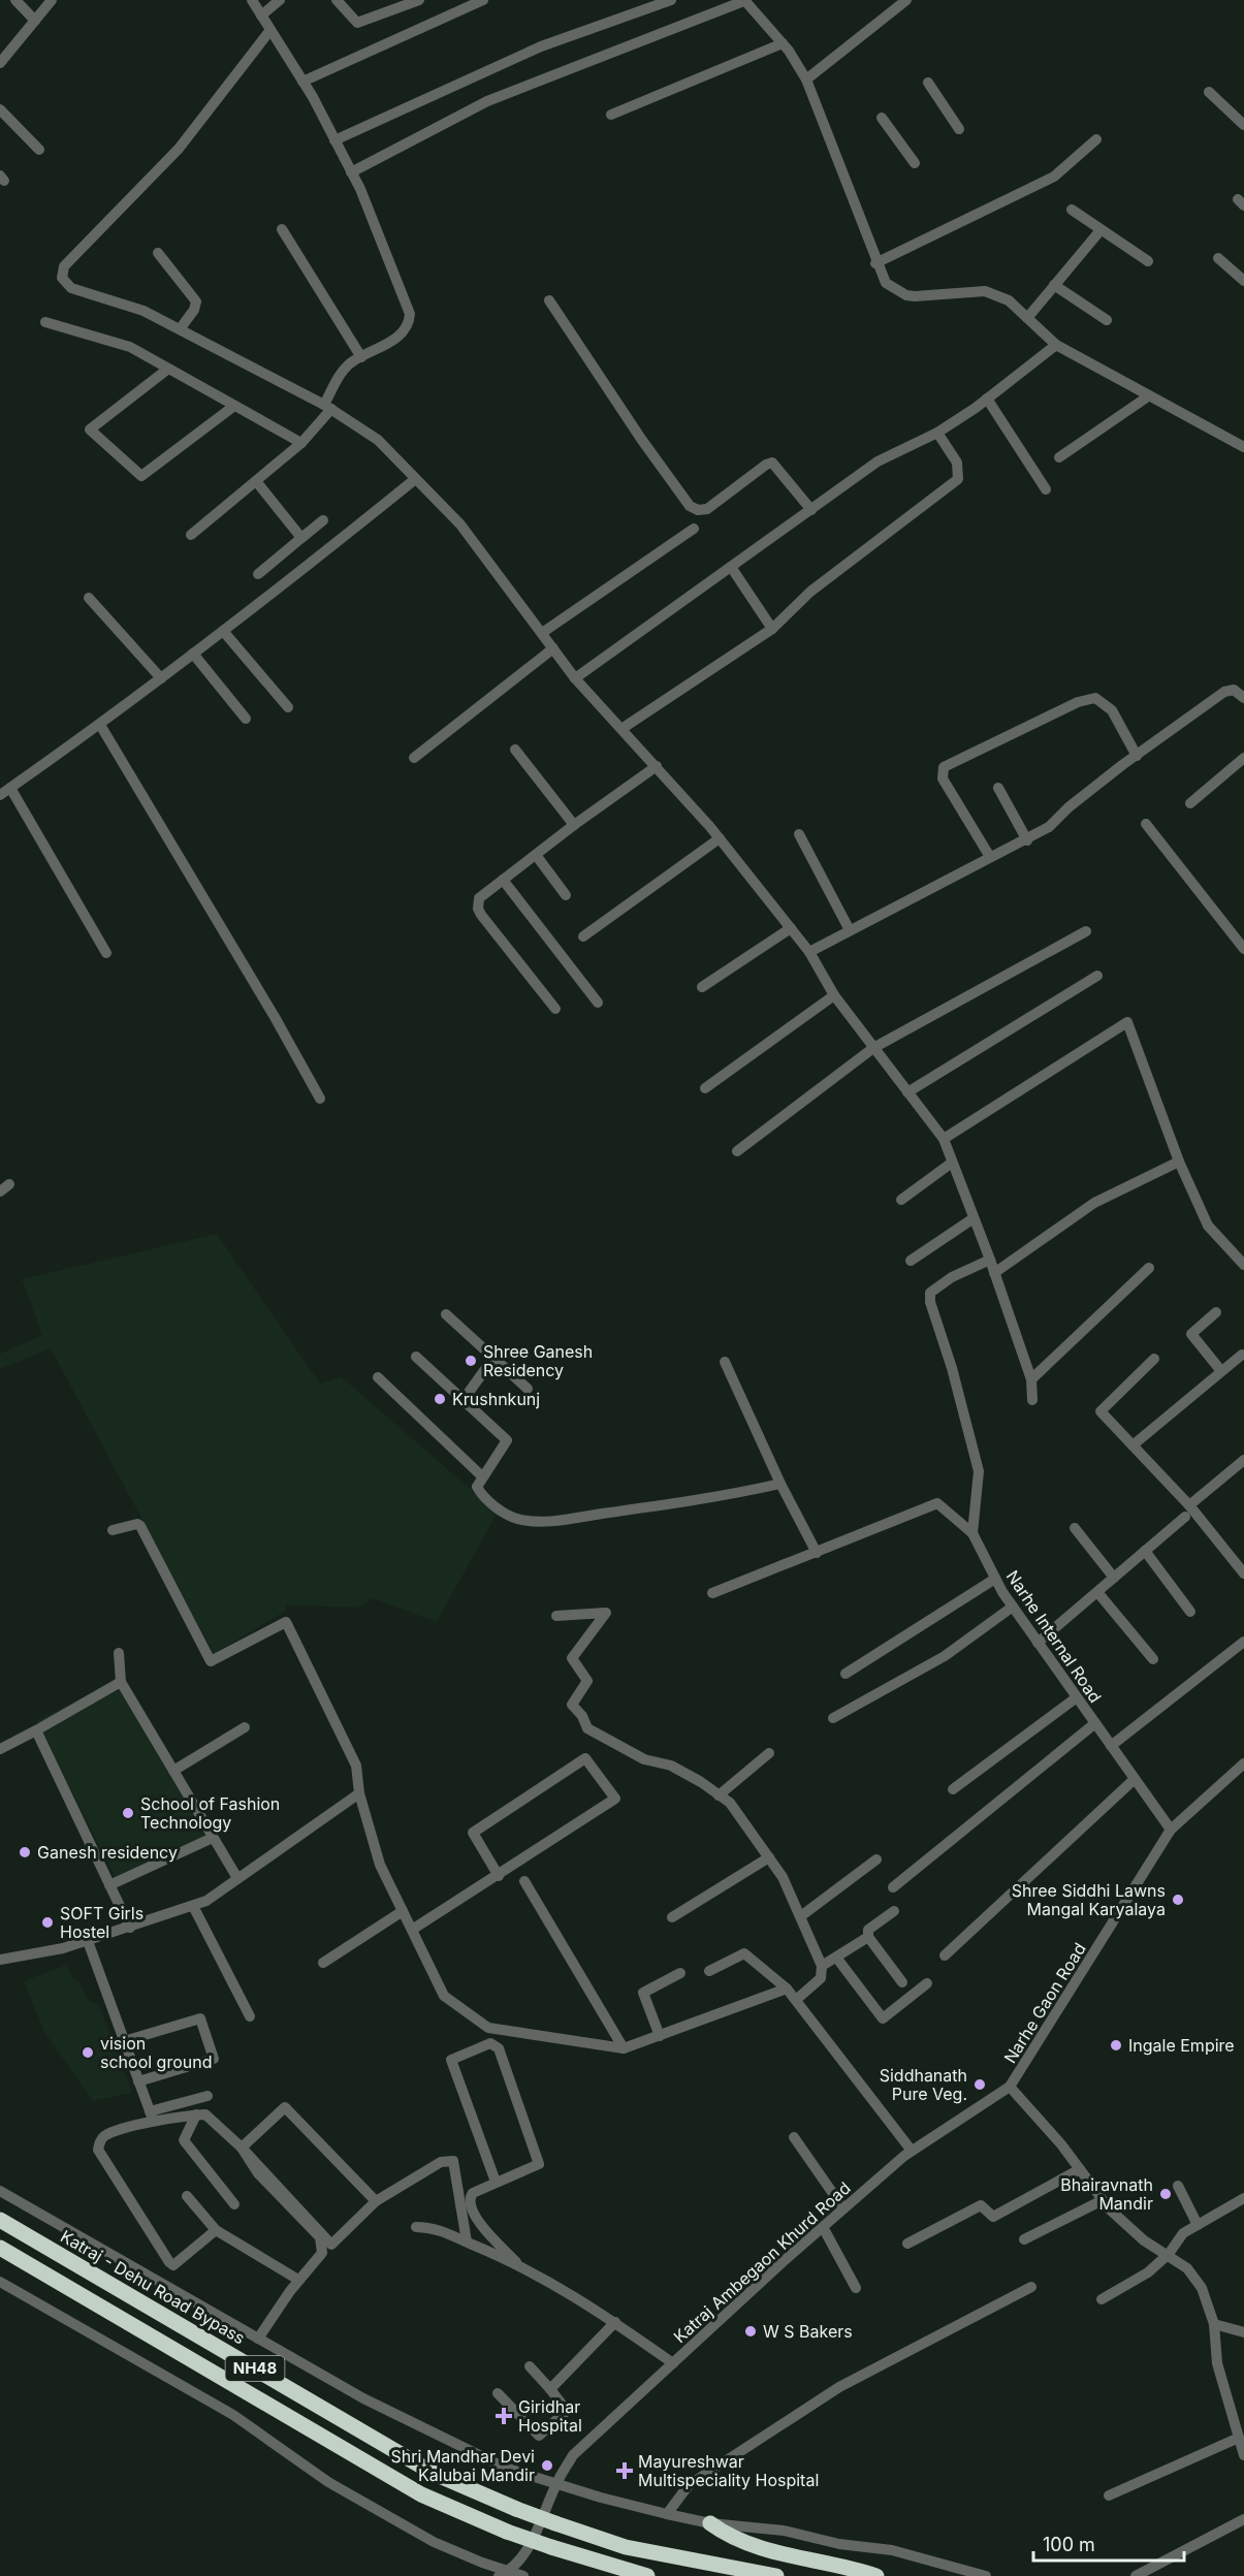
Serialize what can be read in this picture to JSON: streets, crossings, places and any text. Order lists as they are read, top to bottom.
{
  "streets": {
    "highway": ["Katraj - Dehu Road Bypass", "NH48"],
    "street": ["Narhe Internal Road", "Narhe Gaon Road", "Katraj Ambegaon Khurd Road"]
  },
  "crossings": [
    ["Narhe Internal Road", "Narhe Gaon Road"],
    ["Narhe Gaon Road", "Katraj Ambegaon Khurd Road"]
  ],
  "places": {
    "other": [
      "Shree Ganesh Residency",
      "Krushnkunj",
      "School of Fashion Technology",
      "Ganesh residency",
      "Shree Siddhi Lawns Mangal Karyalaya",
      "SOFT Girls Hostel",
      "Ingale Empire",
      "vision school ground",
      "Siddhanath Pure Veg.",
      "Bhairavnath Mandir",
      "W S Bakers",
      "Shri Mandhar Devi Kalubai Mandir"
    ],
    "health": ["Giridhar Hospital", "Mayureshwar Multispeciality Hospital"]
  },
  "scale_bar": "100 m"
}
